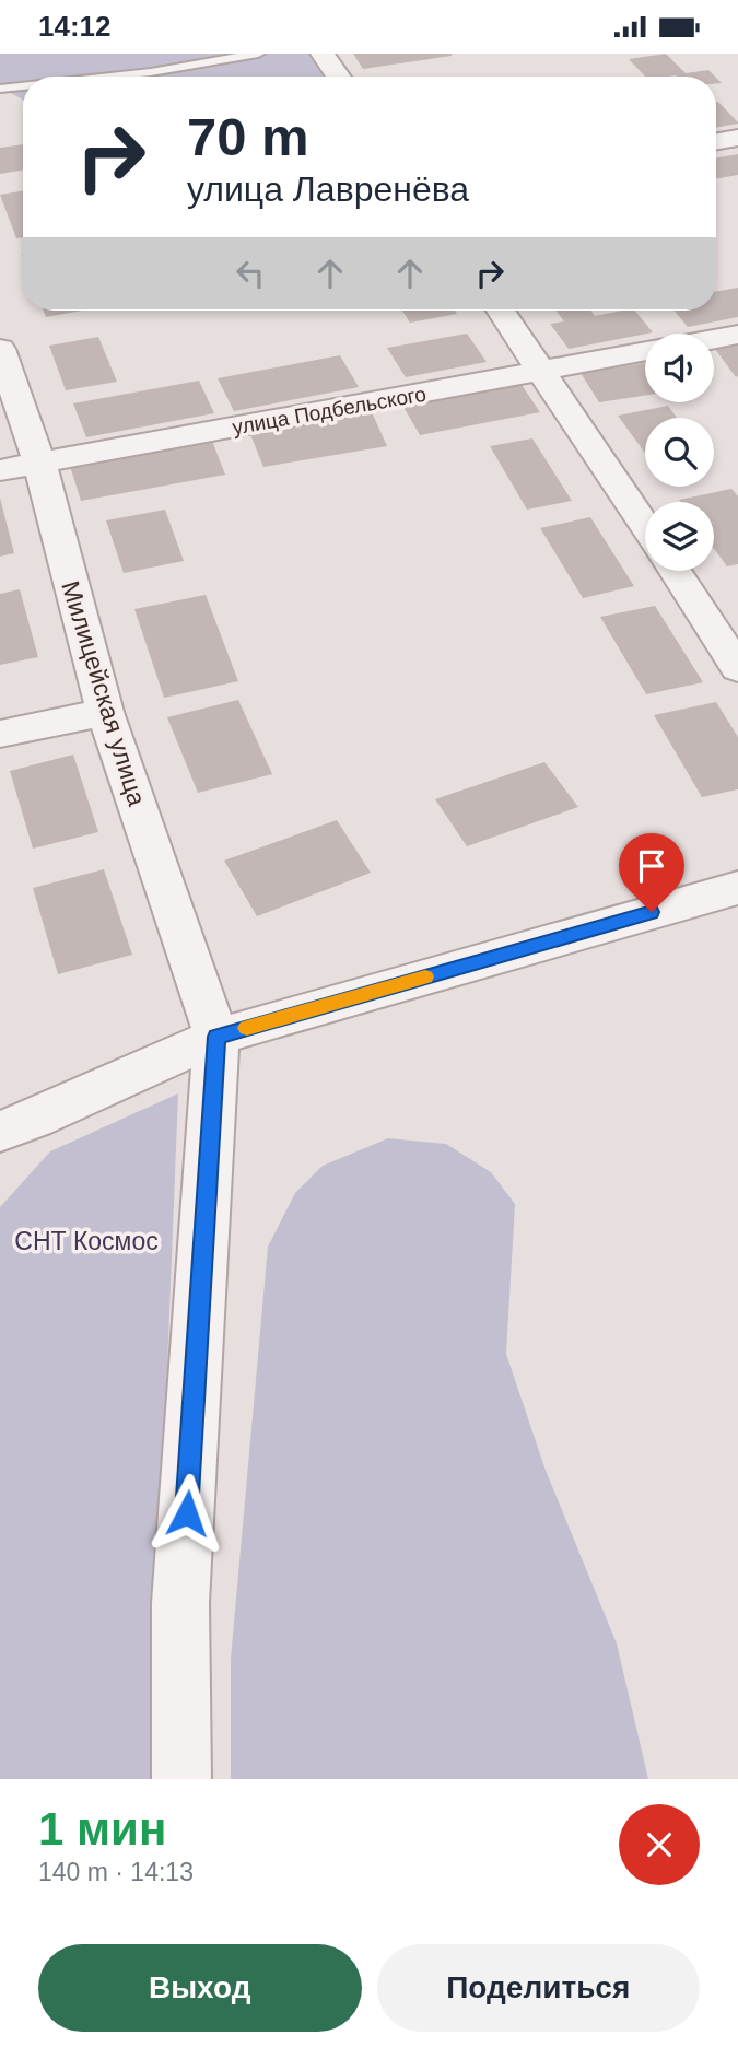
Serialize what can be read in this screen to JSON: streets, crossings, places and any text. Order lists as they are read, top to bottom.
{
  "streets": {
    "street": ["улица Подбельского", "Милицейская улица"]
  },
  "crossings": [
    ["улица Подбельского", "Милицейская улица"]
  ],
  "parks": ["СНТ Космос"],
  "page": {
    "status": "14:12",
    "turn": ["70 m", "улица Лавренёва"],
    "heading": ["1 мин", "140 m · 14:13"],
    "buttons": ["Выход", "Поделиться"]
  }
}
